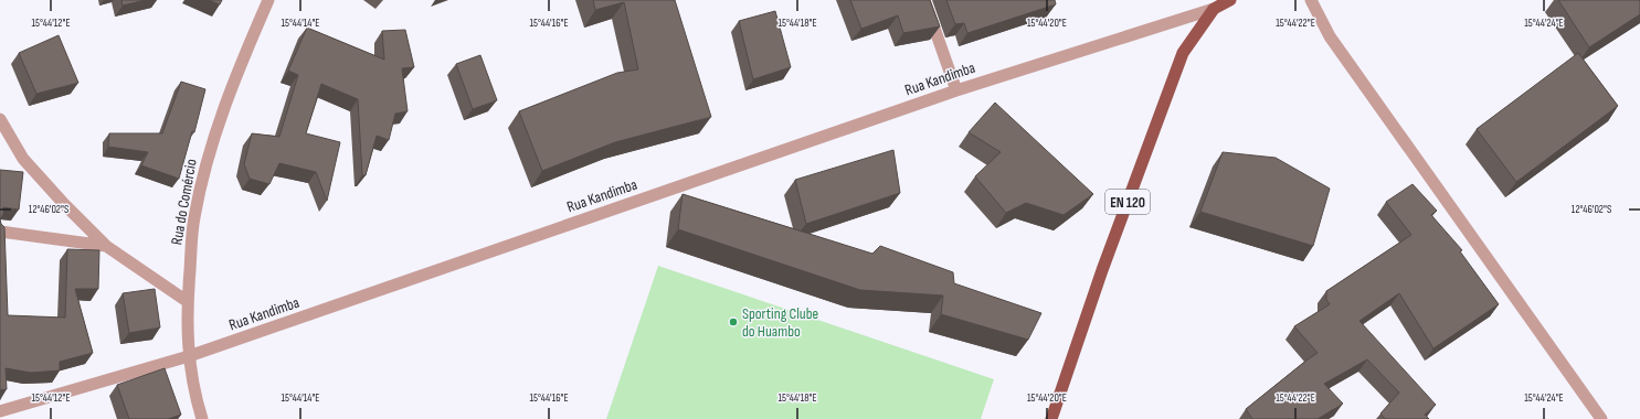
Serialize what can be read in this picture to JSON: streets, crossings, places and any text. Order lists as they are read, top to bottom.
{
  "streets": {
    "main road": ["EN 120"],
    "street": ["Rua Kandimba", "Rua do Comércio"]
  },
  "crossings": [
    ["Rua Kandimba", "Rua do Comércio"],
    ["Rua Kandimba", "EN 120"]
  ],
  "places": ["Sporting Clube do Huambo"],
  "coordinates": [
    "15°44'12\"E",
    "15°44'14\"E",
    "15°44'16\"E",
    "15°44'18\"E",
    "15°44'20\"E",
    "15°44'22\"E",
    "15°44'24\"E",
    "12°46'02\"S"
  ]
}
